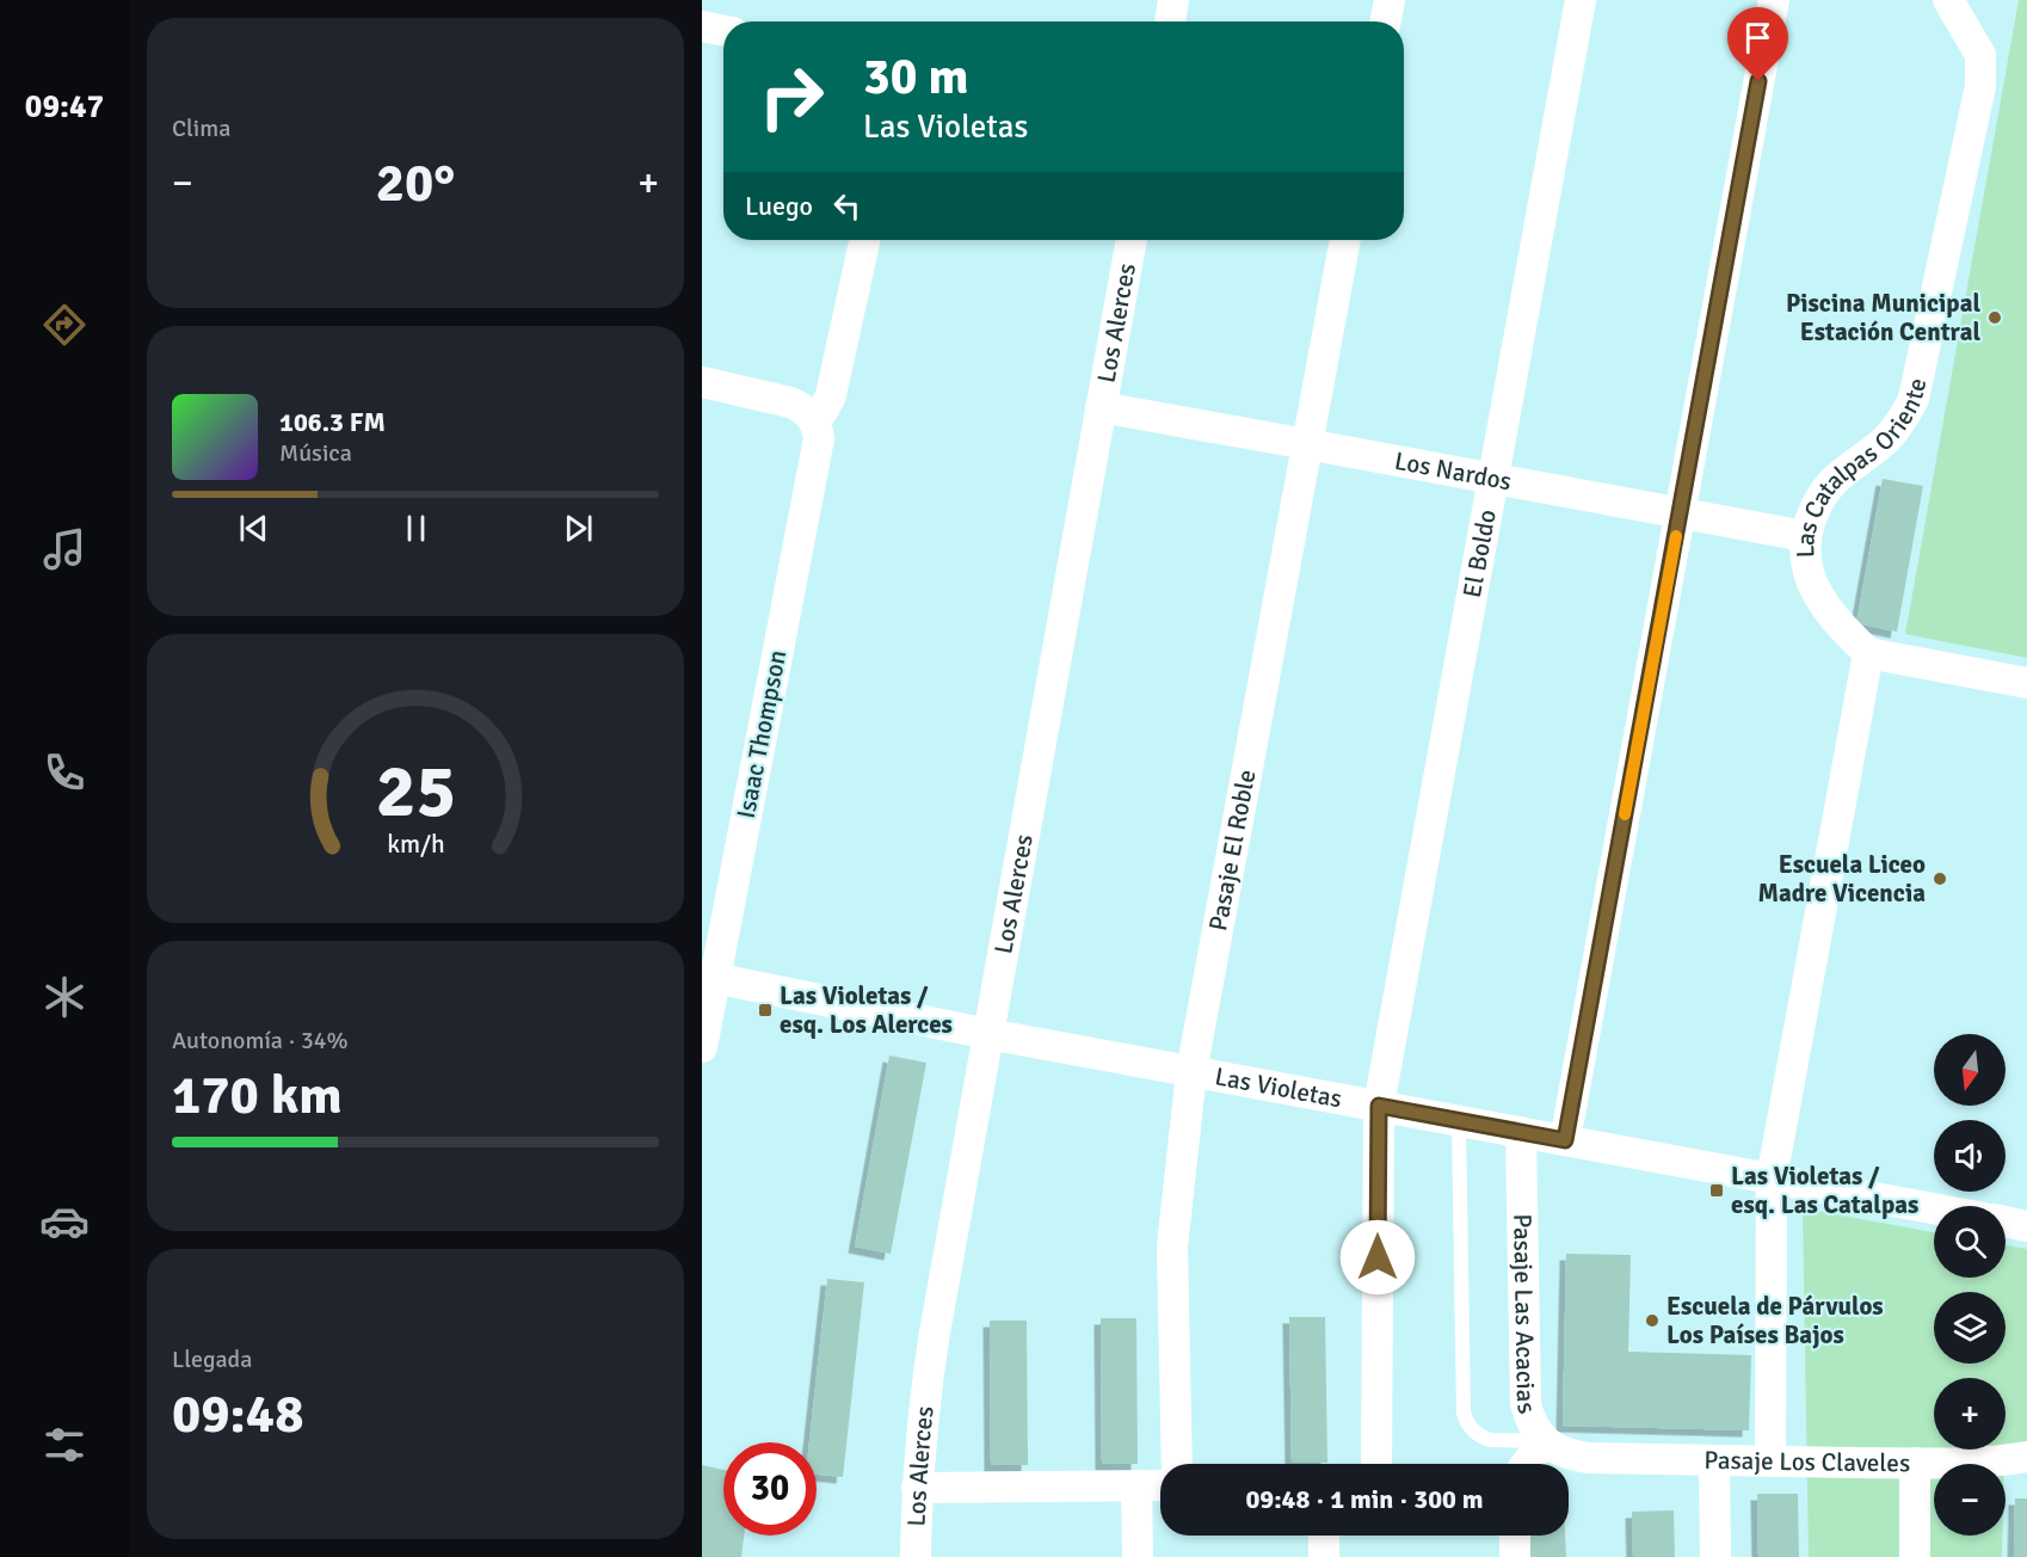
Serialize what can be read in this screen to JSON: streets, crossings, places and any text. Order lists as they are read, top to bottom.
{
  "streets": {
    "street": [
      "Los Alerces",
      "Las Catalpas Oriente",
      "Los Nardos",
      "El Boldo",
      "Isaac Thompson",
      "Pasaje El Roble",
      "Las Violetas",
      "Pasaje Las Acacias",
      "Pasaje Los Claveles"
    ]
  },
  "crossings": [
    ["Los Alerces", "Los Nardos"],
    ["Los Alerces", "Las Violetas"],
    ["Las Catalpas Oriente", "Los Nardos"],
    ["Los Nardos", "El Boldo"],
    ["Los Nardos", "Pasaje El Roble"],
    ["El Boldo", "Las Violetas"],
    ["Isaac Thompson", "Las Violetas"],
    ["Pasaje El Roble", "Las Violetas"],
    ["Las Violetas", "Pasaje Las Acacias"],
    ["Pasaje Las Acacias", "Pasaje Los Claveles"]
  ],
  "places": {
    "other": ["Piscina Municipal Estación Central", "Escuela Liceo Madre Vicencia", "Escuela de Párvulos Los Países Bajos"],
    "transit": ["Las Violetas / esq. Los Alerces", "Las Violetas / esq. Las Catalpas"]
  },
  "north": "bottom",
  "page": {
    "tabs": "09:47",
    "tile": [
      "Clima",
      ["Autonomía · 34%", "170 km"],
      ["Llegada", "09:48"]
    ],
    "turn": ["30 m", "Las Violetas"],
    "heat": ["−", "20°", "+"],
    "then": "Luego",
    "song": ["106.3 FM", "Música"],
    "map_buttons": ["+", "−"],
    "limit": "30",
    "trip": "09:48 · 1 min · 300 m",
    "gauge": ["25", "km/h"]
  }
}
